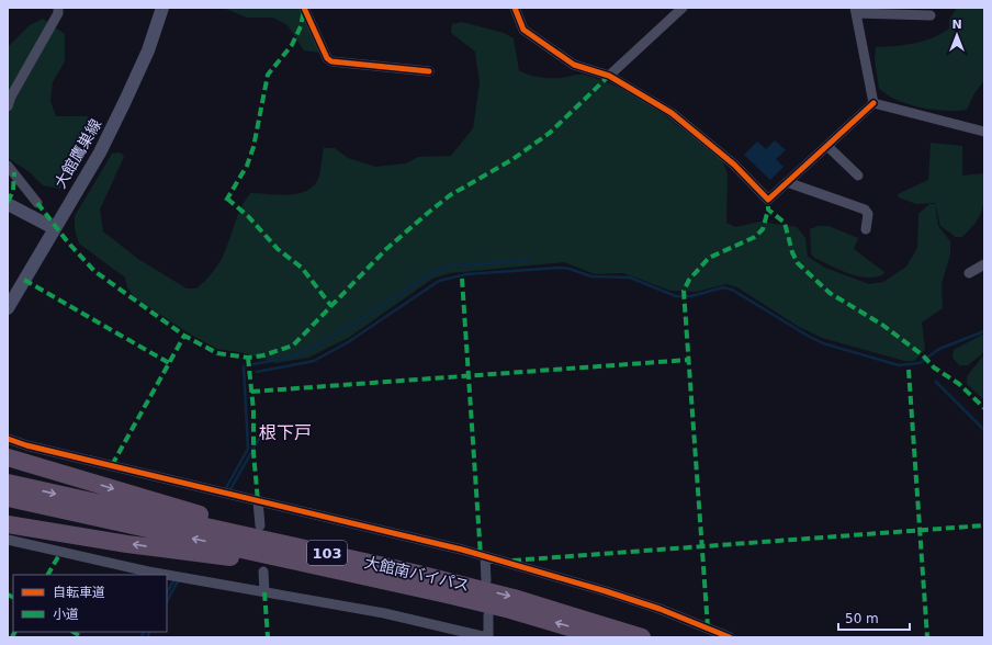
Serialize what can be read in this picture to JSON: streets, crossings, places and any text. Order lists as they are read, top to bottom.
{
  "streets": {
    "highway": ["103", "大館南バイパス"],
    "main road": ["大館鷹巣線"]
  },
  "districts": ["根下戸"],
  "legend": ["自転車道", "小道"],
  "scale_bar": "50 m",
  "north": "top"
}
